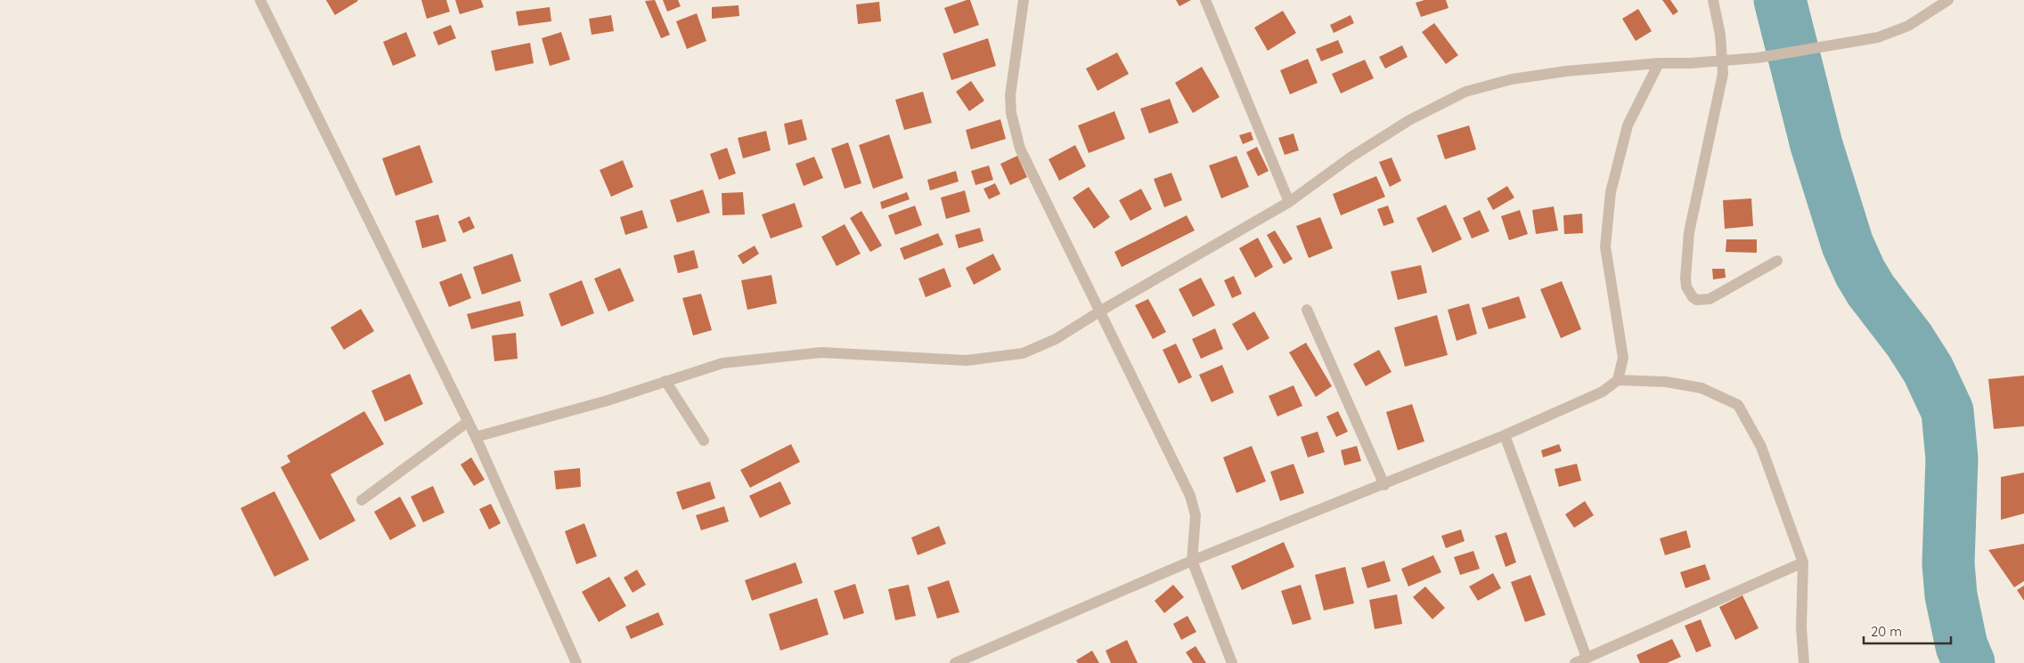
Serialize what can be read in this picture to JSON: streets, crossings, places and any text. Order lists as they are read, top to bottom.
{
  "scale_bar": "20 m"
}
